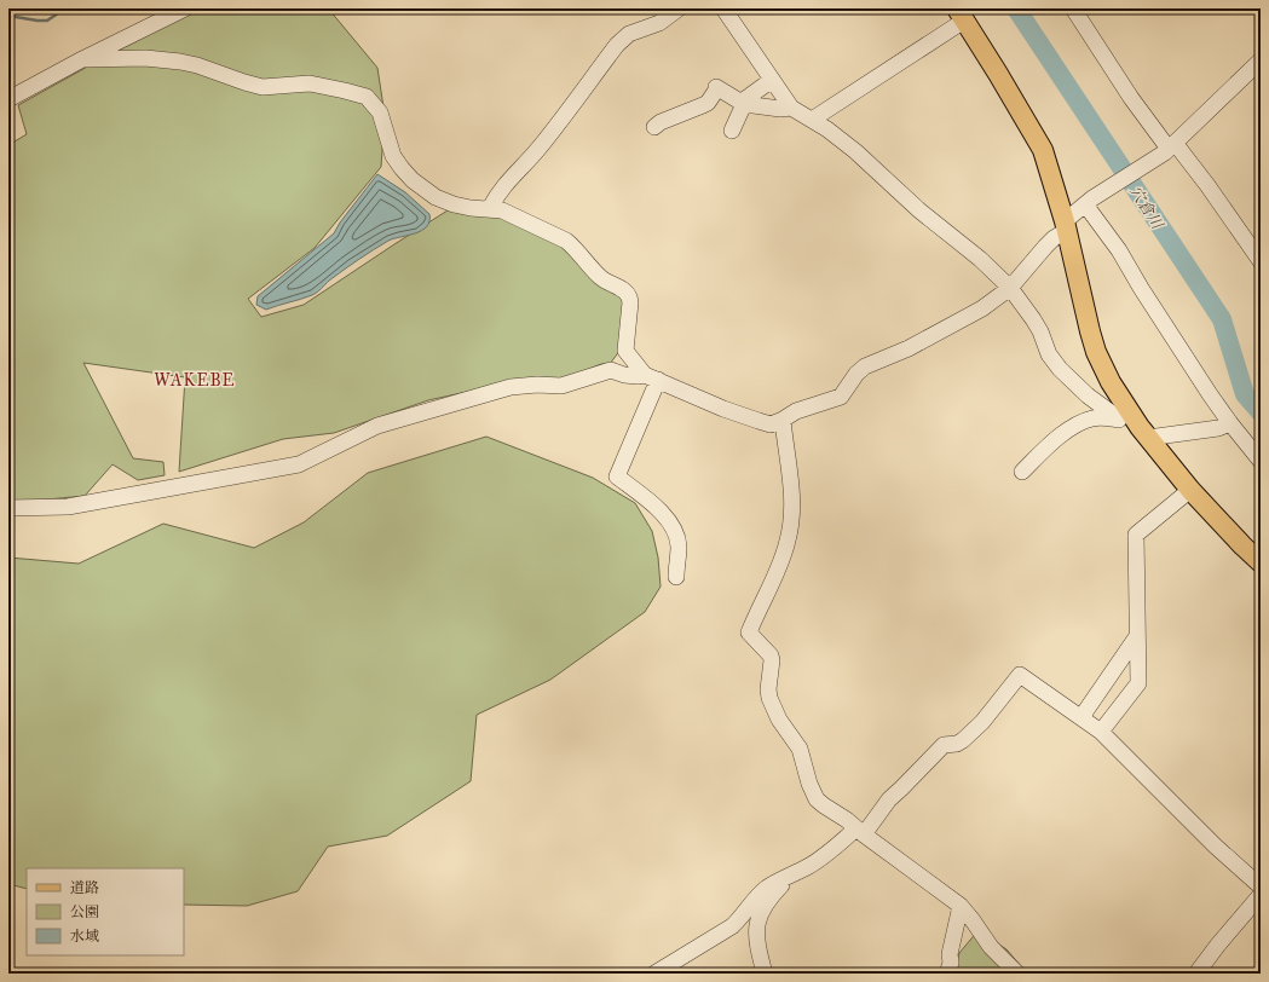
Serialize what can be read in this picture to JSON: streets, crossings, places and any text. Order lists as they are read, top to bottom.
{
  "districts": ["WAKEBE"],
  "water": ["穴倉川"],
  "legend": ["道路", "公園", "水域"]
}
